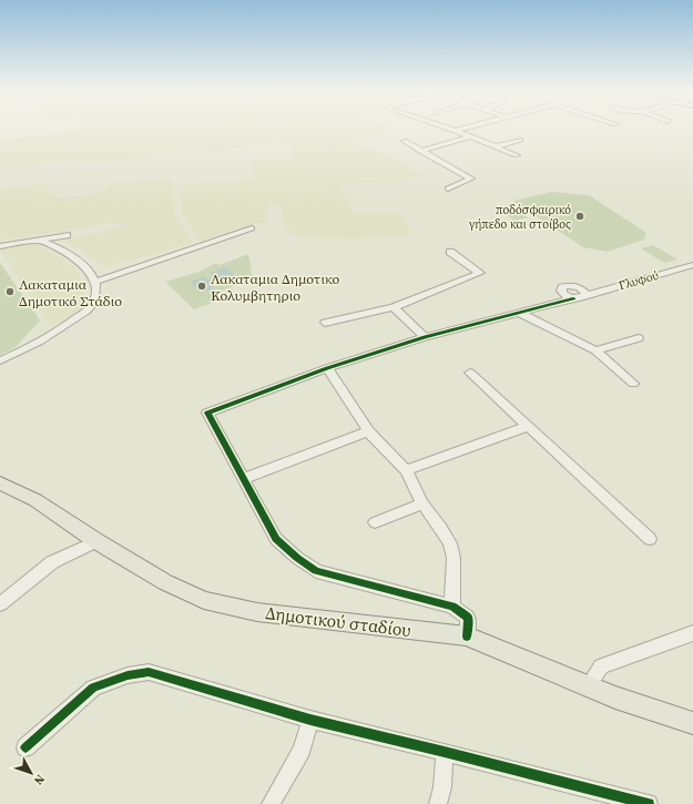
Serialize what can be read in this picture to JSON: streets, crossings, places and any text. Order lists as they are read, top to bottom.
{
  "streets": {
    "main road": ["Δημοτικού σταδίου"],
    "street": ["Γλυφού"]
  },
  "places": ["ποδόσφαιρικό γήπεδο και στοίβος", "Λακαταμια Δημοτικο Κολυμβητηριο", "Λακαταμια Δημοτικό Στάδιο"],
  "north": "bottom right"
}
